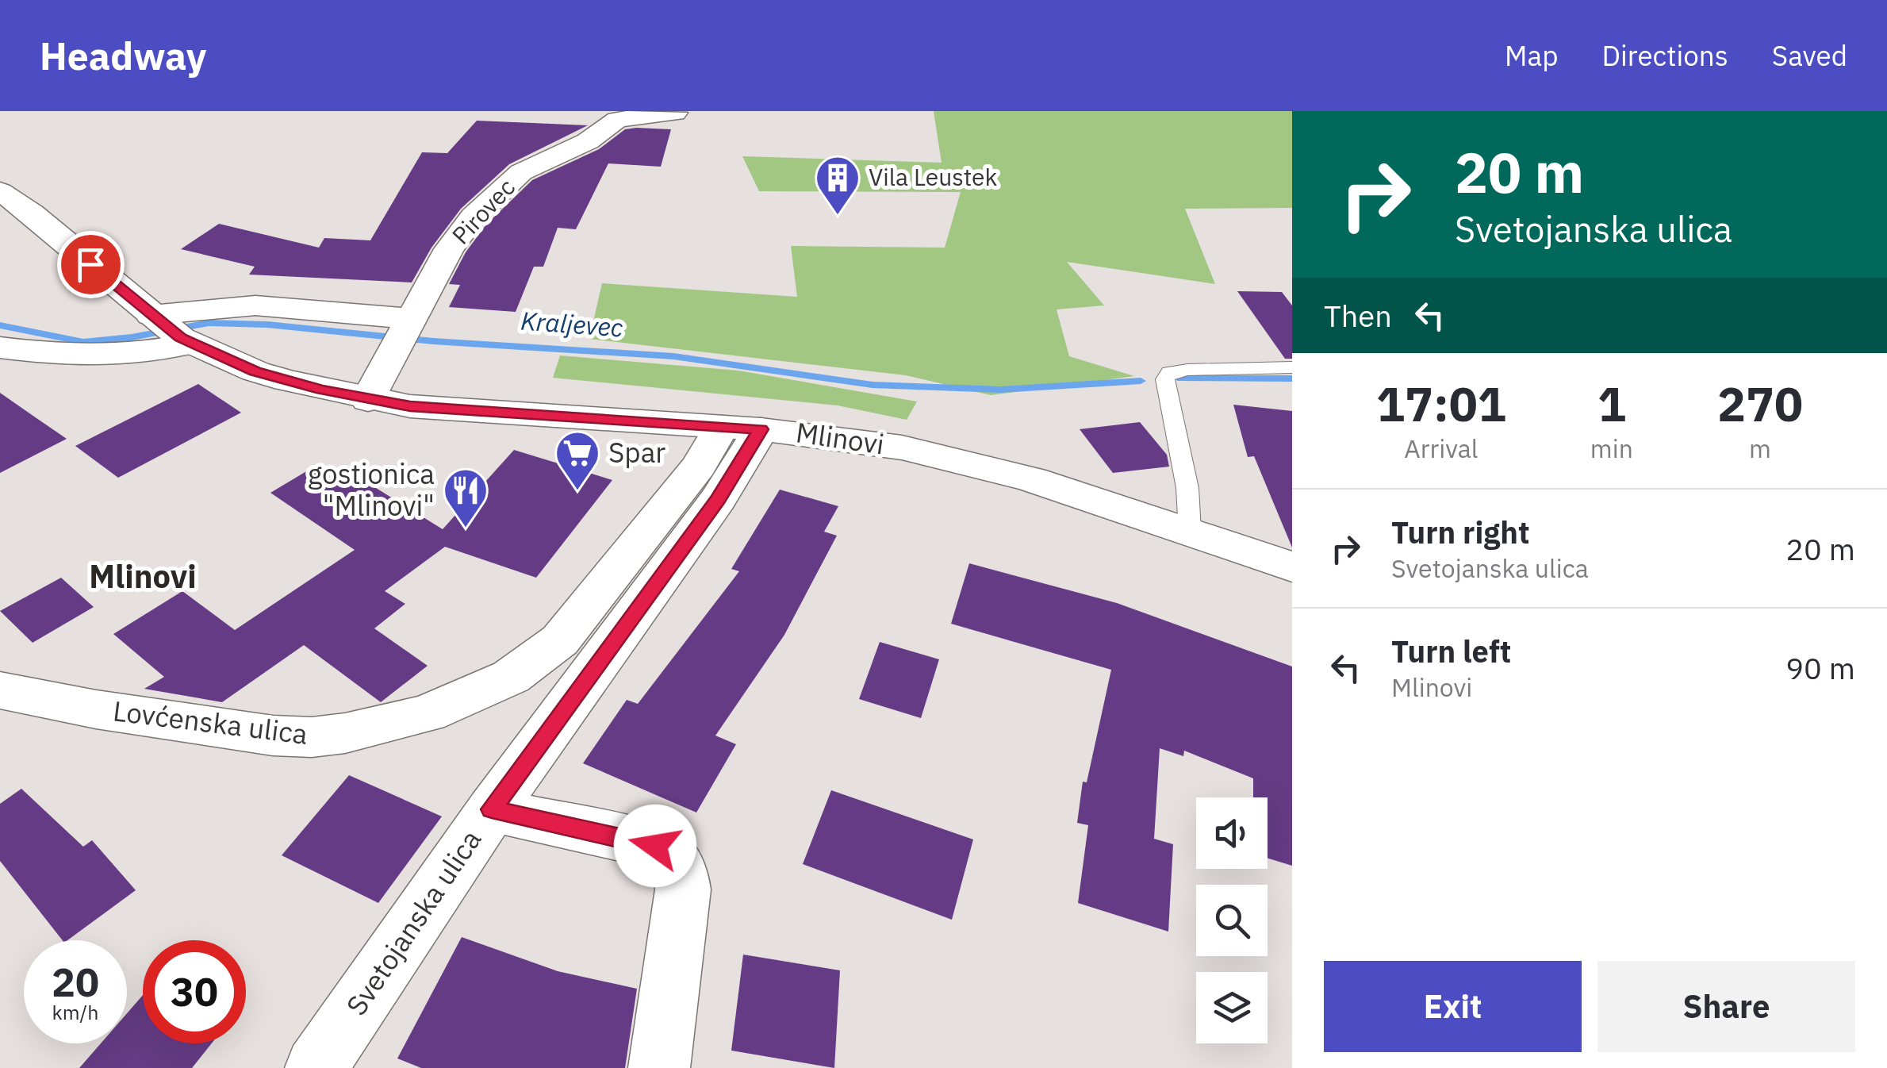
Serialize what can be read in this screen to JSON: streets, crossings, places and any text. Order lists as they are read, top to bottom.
{
  "streets": {
    "street": [
      "Pirovec",
      "Mlinovi",
      "Lovćenska ulica",
      "Svetojanska ulica"
    ]
  },
  "crossings": [
    ["Pirovec", "Mlinovi"],
    ["Mlinovi", "Lovćenska ulica"],
    ["Mlinovi", "Svetojanska ulica"],
    ["Lovćenska ulica", "Svetojanska ulica"]
  ],
  "districts": ["Mlinovi"],
  "water": ["Kraljevec"],
  "places": {
    "building": ["Vila Leustek"],
    "supermarket": ["Spar"],
    "restaurant": ["gostionica \"Mlinovi\""]
  },
  "page": {
    "header": "Headway",
    "nav": ["Map", "Directions", "Saved"],
    "turn": ["20 m", "Svetojanska ulica"],
    "then": "Then",
    "eta": [
      "17:01",
      "Arrival",
      "1",
      "min",
      "270",
      "m"
    ],
    "list": [
      {
        "name": "Turn right",
        "note": "Svetojanska ulica",
        "value": "20 m"
      },
      {
        "name": "Turn left",
        "note": "Mlinovi",
        "value": "90 m"
      }
    ],
    "speed": "20 km/h",
    "limit": "30",
    "buttons": ["Exit", "Share"]
  }
}
